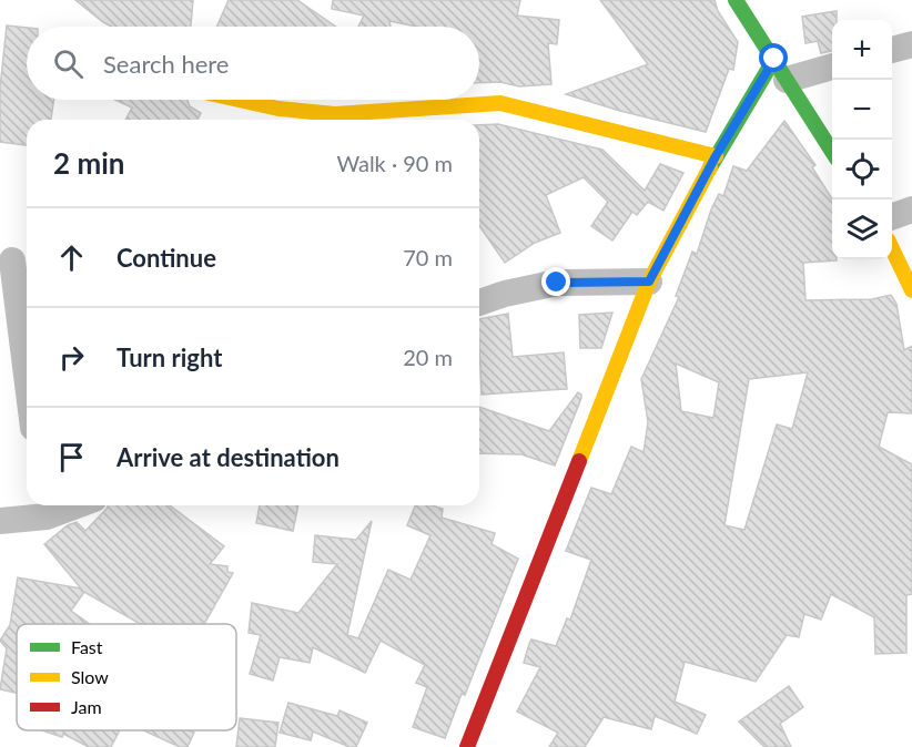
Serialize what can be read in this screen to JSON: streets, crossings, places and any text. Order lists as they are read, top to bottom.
{
  "legend": ["Fast", "Slow", "Jam"],
  "page": {
    "map_buttons": ["+", "−"],
    "search": "Search here",
    "heading": ["2 min", "Walk · 90 m"],
    "list": [
      ["Continue", "70 m"],
      ["Turn right", "20 m"],
      "Arrive at destination"
    ]
  }
}
